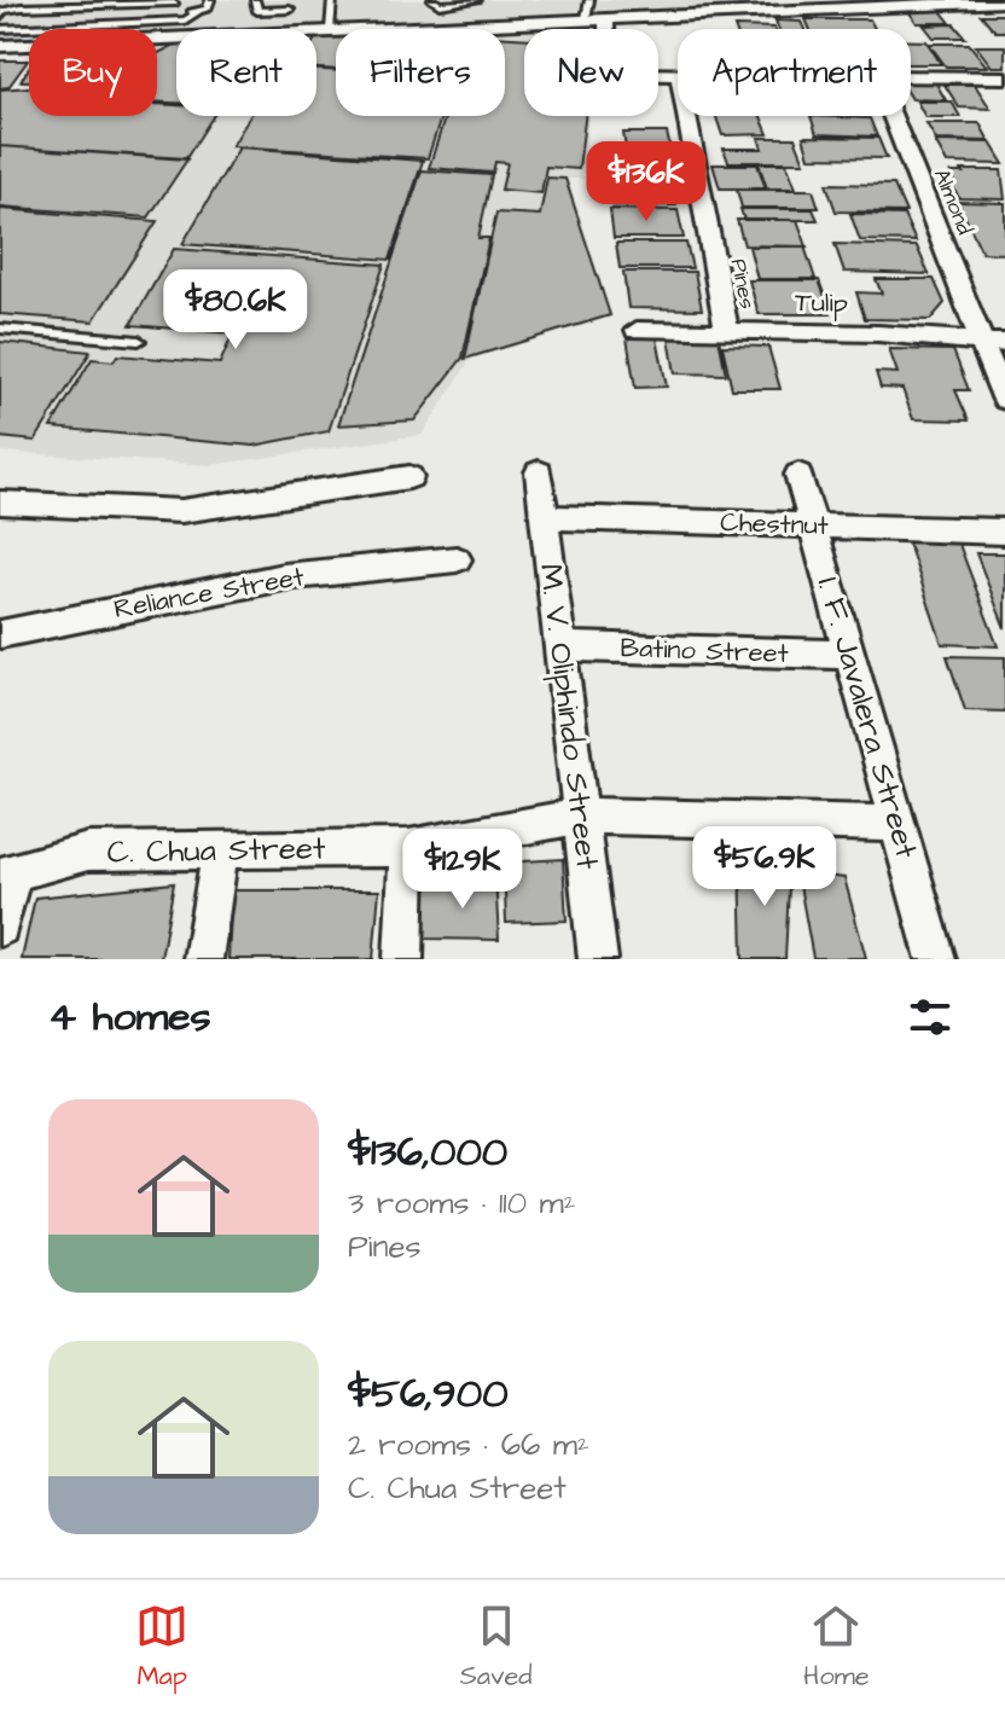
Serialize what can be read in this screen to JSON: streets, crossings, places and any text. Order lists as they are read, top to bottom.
{
  "streets": {
    "street": [
      "Almond",
      "Pines",
      "Tulip",
      "Chestnut",
      "Reliance Street",
      "Batino Street",
      "M. V. Oliphindo Street",
      "I. F. Javalera Street",
      "C. Chua Street"
    ]
  },
  "crossings": [
    ["Almond", "Tulip"],
    ["Pines", "Tulip"],
    ["Chestnut", "M. V. Oliphindo Street"],
    ["Chestnut", "I. F. Javalera Street"],
    ["Batino Street", "M. V. Oliphindo Street"],
    ["Batino Street", "I. F. Javalera Street"],
    ["M. V. Oliphindo Street", "C. Chua Street"],
    ["I. F. Javalera Street", "C. Chua Street"]
  ],
  "page": {
    "chip": [
      "Buy",
      "Rent",
      "Filters",
      "New",
      "Apartment"
    ],
    "price": [
      "$136K",
      "$80.6K",
      "$56.9K",
      "$129K"
    ],
    "heading": "4 homes",
    "list": [
      {
        "name": "$136,000",
        "note": "3 rooms · 110 m² · Pines"
      },
      {
        "name": "$56,900",
        "note": "2 rooms · 66 m² · C. Chua Street"
      }
    ],
    "tabs": ["Map", "Saved", "Home"]
  }
}
